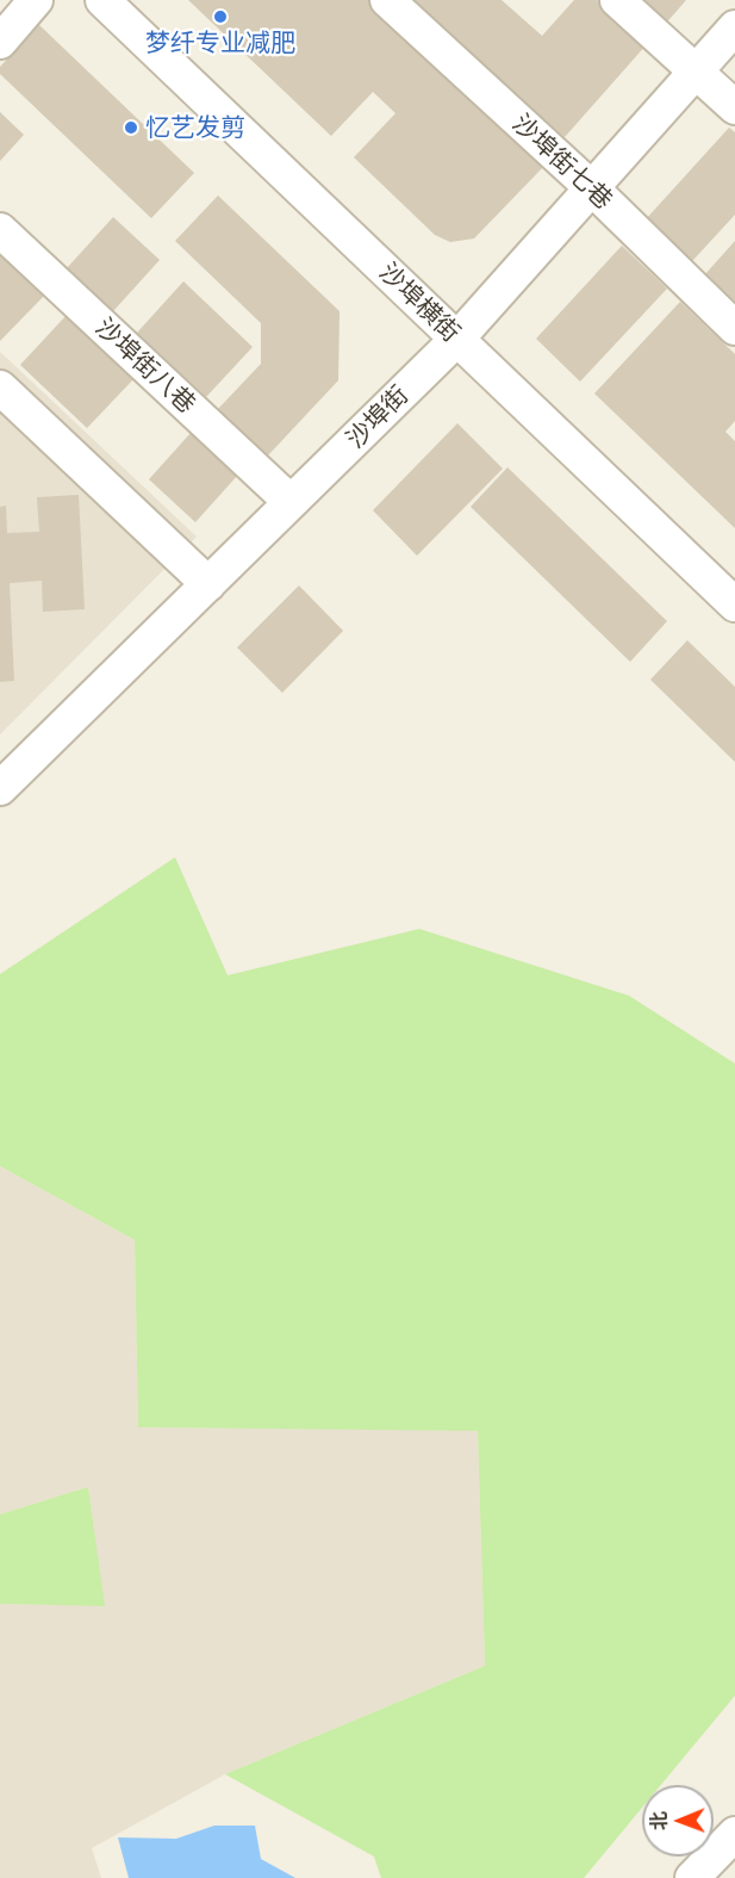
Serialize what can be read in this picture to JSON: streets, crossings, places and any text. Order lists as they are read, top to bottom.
{
  "streets": {
    "street": [
      "沙埠街七巷",
      "沙埠横街",
      "沙埠街八巷",
      "沙埠街"
    ]
  },
  "crossings": [
    ["沙埠街七巷", "沙埠街"],
    ["沙埠横街", "沙埠街"],
    ["沙埠街八巷", "沙埠街"]
  ],
  "places": ["梦纤专业减肥", "忆艺发剪"],
  "north": "left"
}
